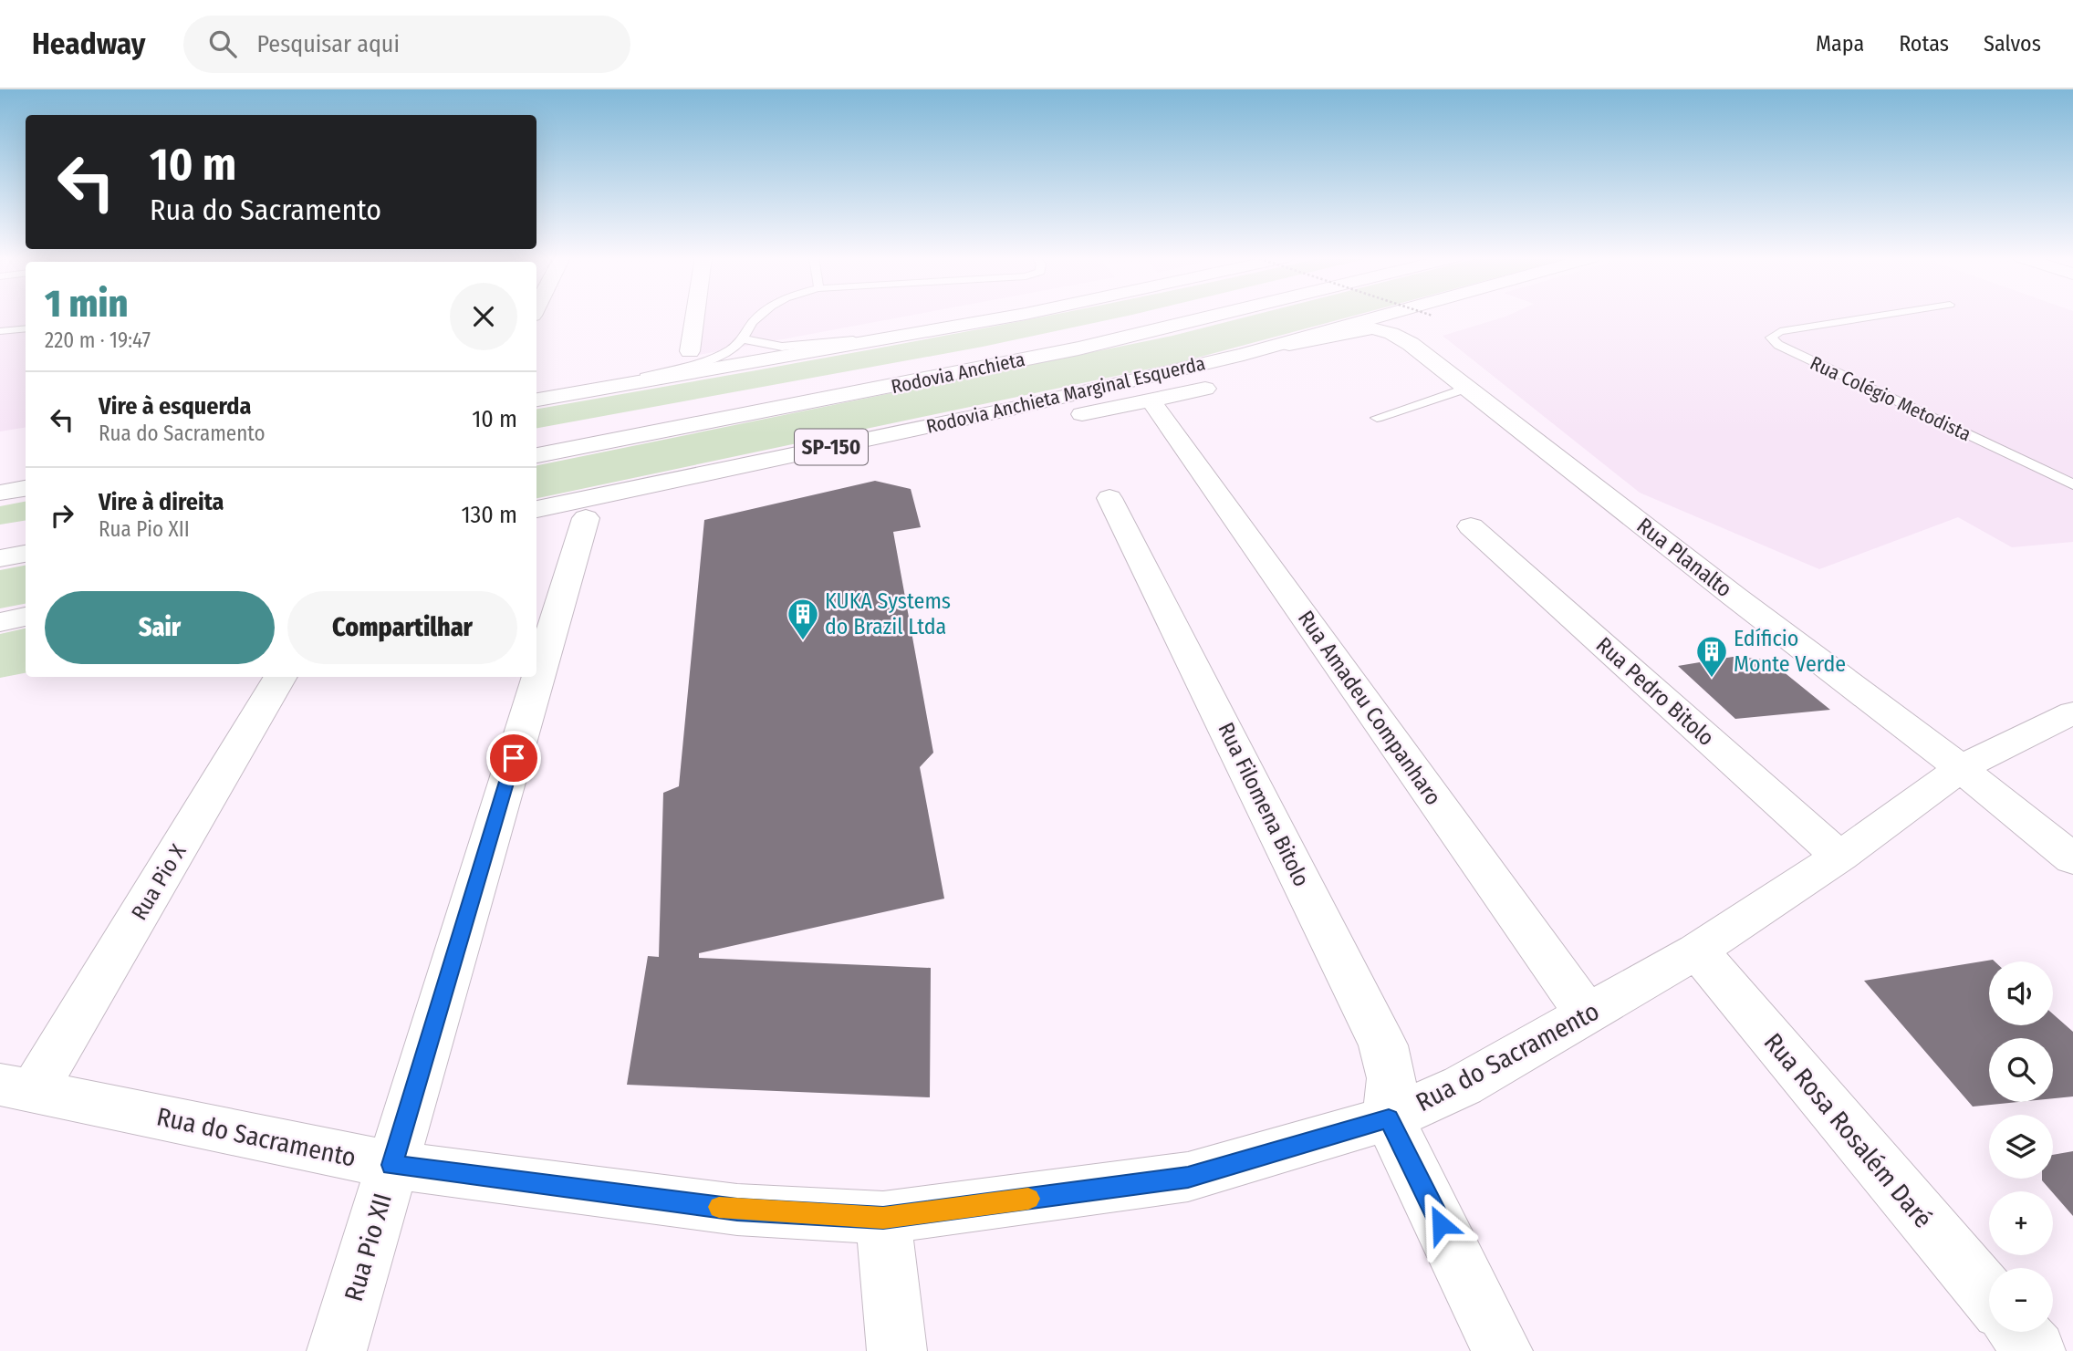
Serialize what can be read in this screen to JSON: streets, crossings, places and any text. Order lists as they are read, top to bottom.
{
  "streets": {
    "main road": [
      "Rodovia Anchieta",
      "Rodovia Anchieta Marginal Esquerda",
      "SP-150",
      "Rua Planalto",
      "Rua Pedro Bitolo",
      "Rua Amadeu Companharo",
      "Rua Filomena Bitolo",
      "Rua Pio X",
      "Rua do Sacramento",
      "Rua Rosa Rosalém Daré",
      "Rua Pio XII"
    ],
    "lane": ["Rua Colégio Metodista"]
  },
  "crossings": [
    ["Rodovia Anchieta Marginal Esquerda", "Rua Planalto"],
    ["Rua Planalto", "Rua do Sacramento"],
    ["Rua Pedro Bitolo", "Rua do Sacramento"],
    ["Rua Amadeu Companharo", "Rua do Sacramento"],
    ["Rua Filomena Bitolo", "Rua do Sacramento"],
    ["Rua Pio X", "Rua do Sacramento"],
    ["Rua do Sacramento", "Rua Rosa Rosalém Daré"],
    ["Rua do Sacramento", "Rua Pio XII"]
  ],
  "places": {
    "building": ["KUKA Systems do Brazil Ltda", "Edíficio Monte Verde"]
  },
  "page": {
    "header": "Headway",
    "search": "Pesquisar aqui",
    "nav": ["Mapa", "Rotas", "Salvos"],
    "turn": ["10 m", "Rua do Sacramento"],
    "heading": ["1 min", "220 m · 19:47"],
    "list": [
      {
        "name": "Vire à esquerda",
        "note": "Rua do Sacramento",
        "value": "10 m"
      },
      {
        "name": "Vire à direita",
        "note": "Rua Pio XII",
        "value": "130 m"
      }
    ],
    "buttons": ["Sair", "Compartilhar"],
    "map_buttons": ["+", "−"]
  }
}
